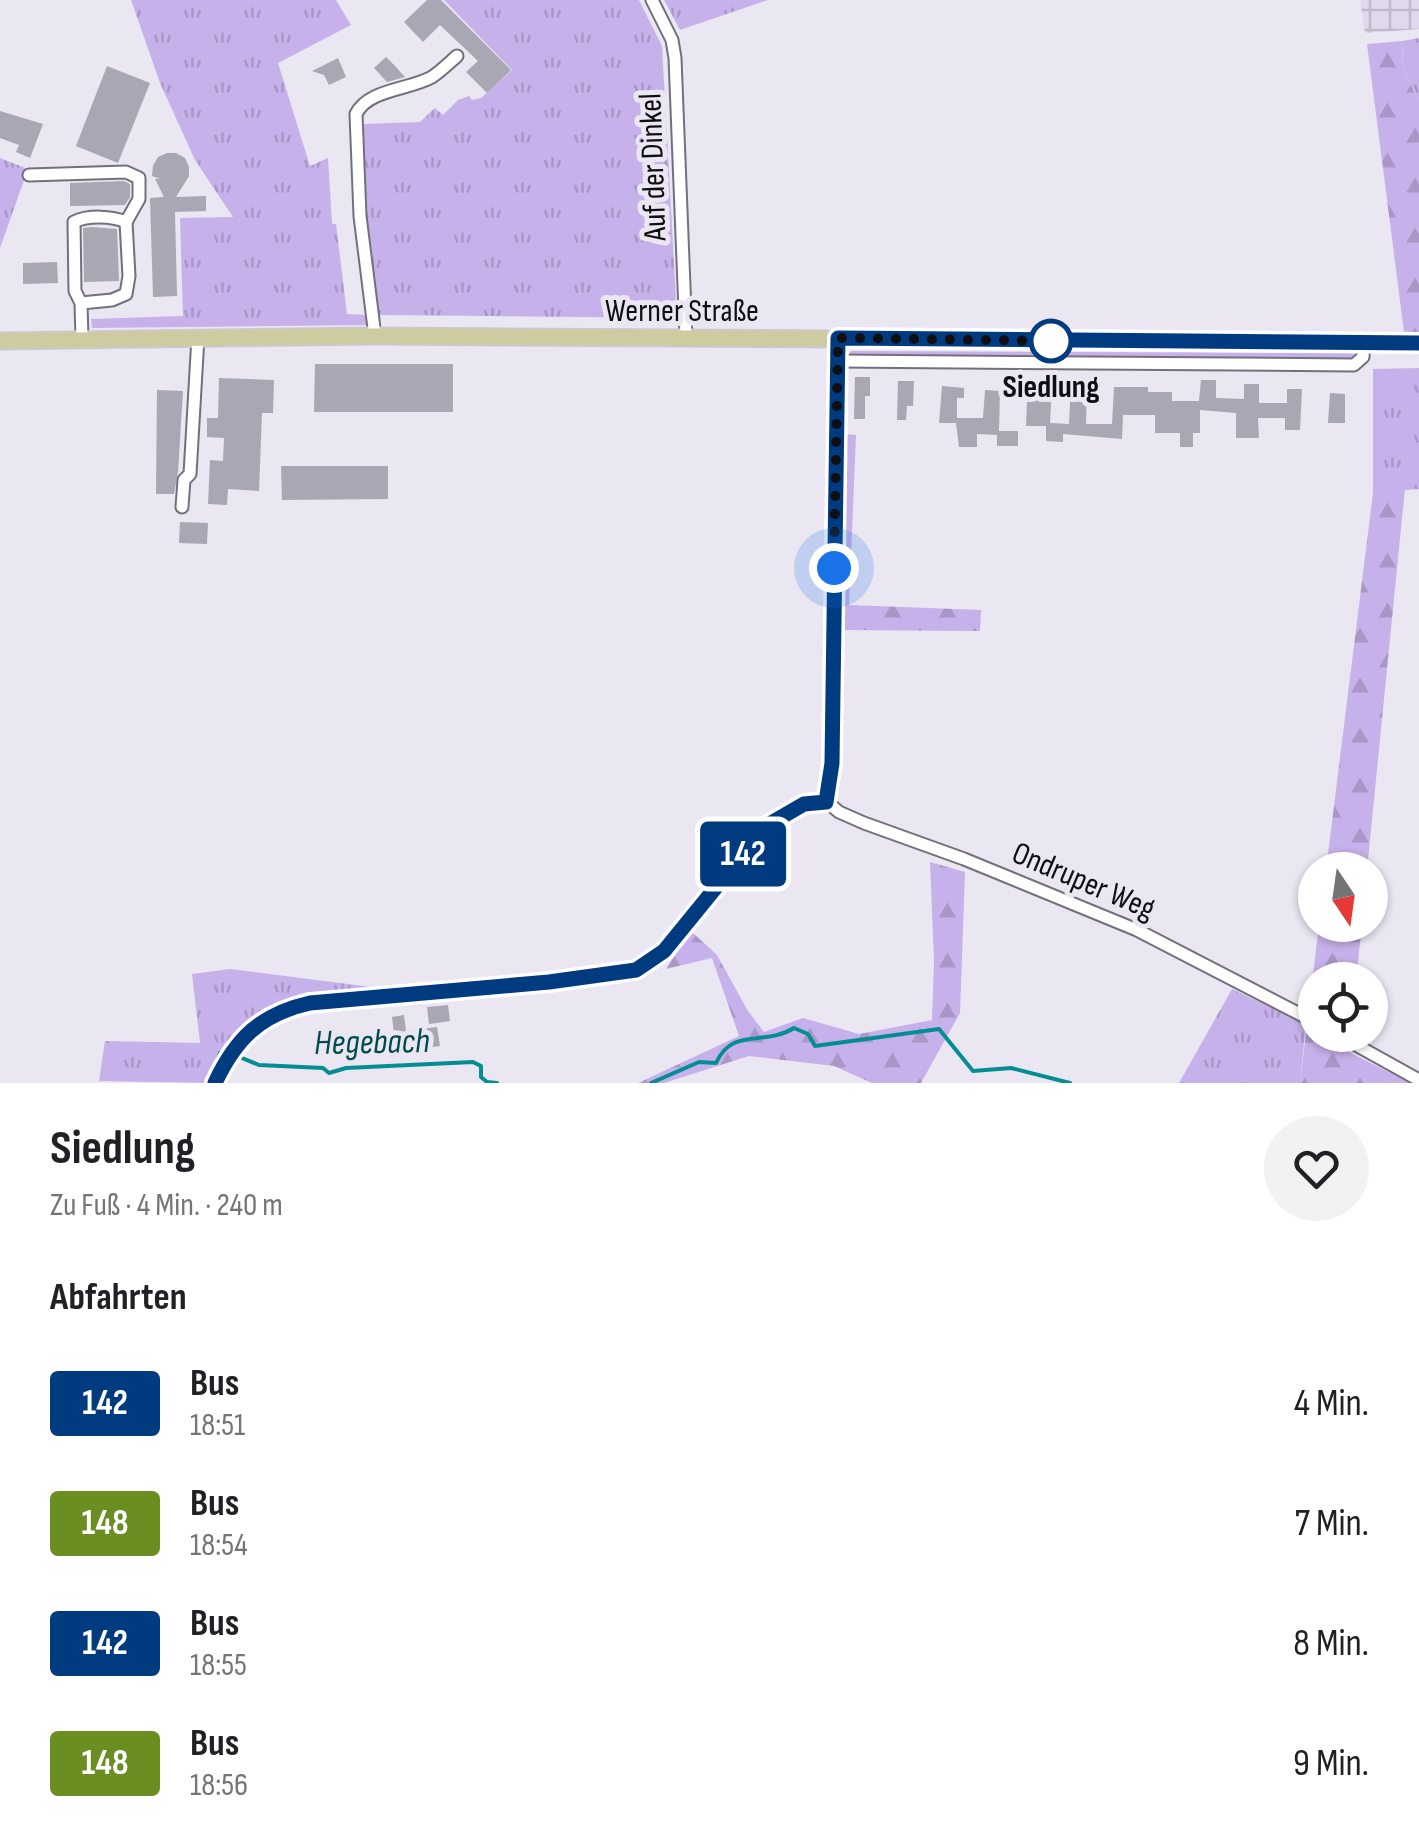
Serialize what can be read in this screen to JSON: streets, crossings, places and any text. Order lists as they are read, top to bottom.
{
  "streets": {
    "main road": ["Werner Straße"],
    "street": ["Auf der Dinkel", "Ondruper Weg"]
  },
  "crossings": [
    ["Auf der Dinkel", "Werner Straße"]
  ],
  "water": ["Hegebach"],
  "places": ["Siedlung"],
  "lines": ["bus line 142"],
  "north": "bottom",
  "page": {
    "on_map": "142",
    "heading": [
      ["Siedlung", "Zu Fuß · 4 Min. · 240 m"],
      "Abfahrten"
    ],
    "list": [
      {
        "mark": "142",
        "name": "Bus",
        "note": "18:51",
        "value": "4 Min."
      },
      {
        "mark": "148",
        "name": "Bus",
        "note": "18:54",
        "value": "7 Min."
      },
      {
        "mark": "142",
        "name": "Bus",
        "note": "18:55",
        "value": "8 Min."
      },
      {
        "mark": "148",
        "name": "Bus",
        "note": "18:56",
        "value": "9 Min."
      }
    ]
  }
}
